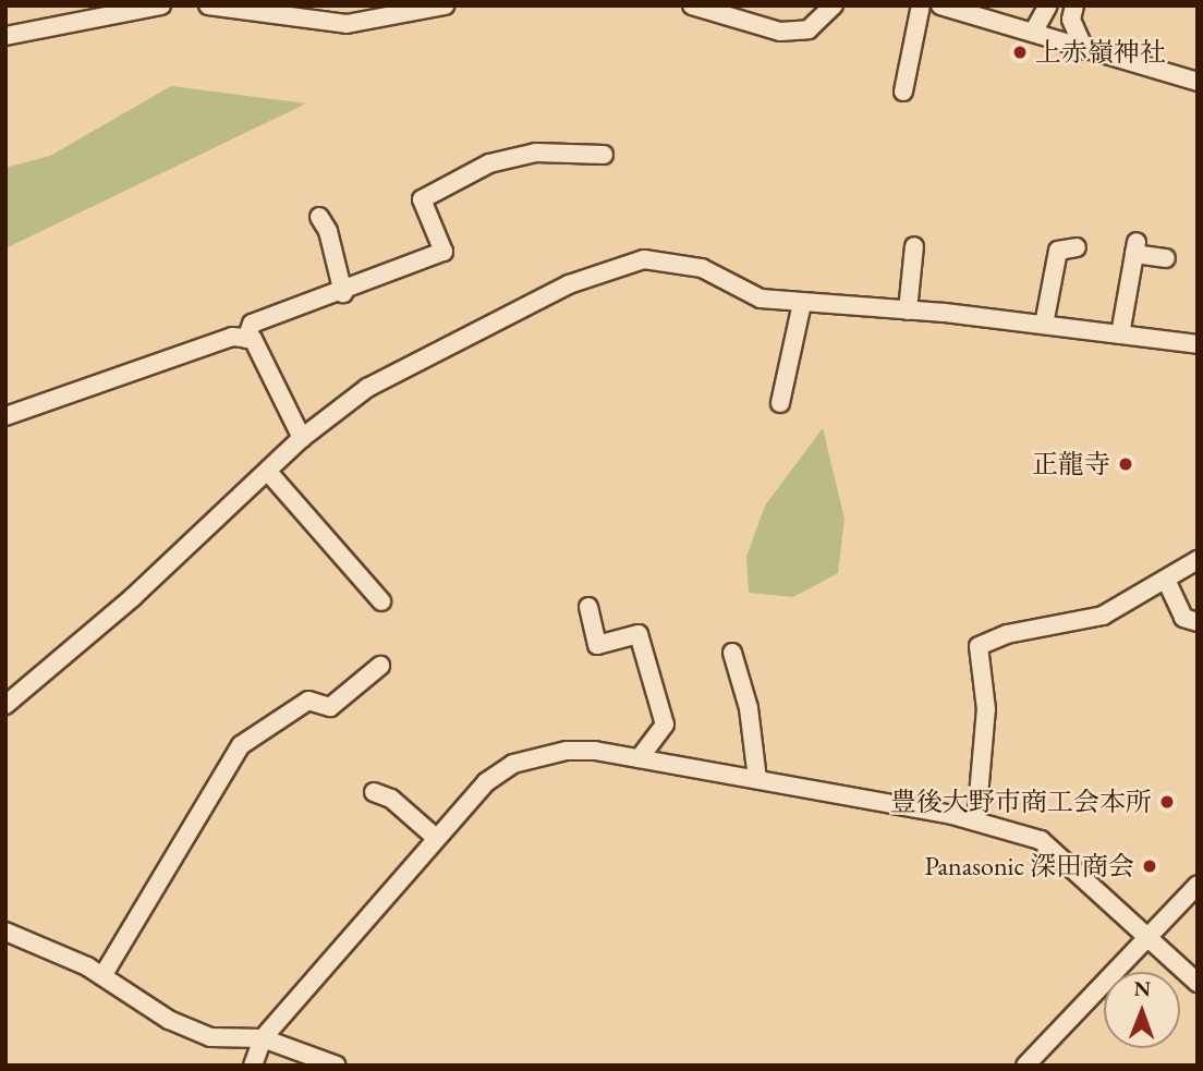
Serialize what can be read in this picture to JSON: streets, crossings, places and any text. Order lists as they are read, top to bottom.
{
  "places": [
    "上赤嶺神社",
    "正龍寺",
    "豊後大野市商工会本所",
    "Panasonic 深田商会"
  ],
  "north": "top"
}
